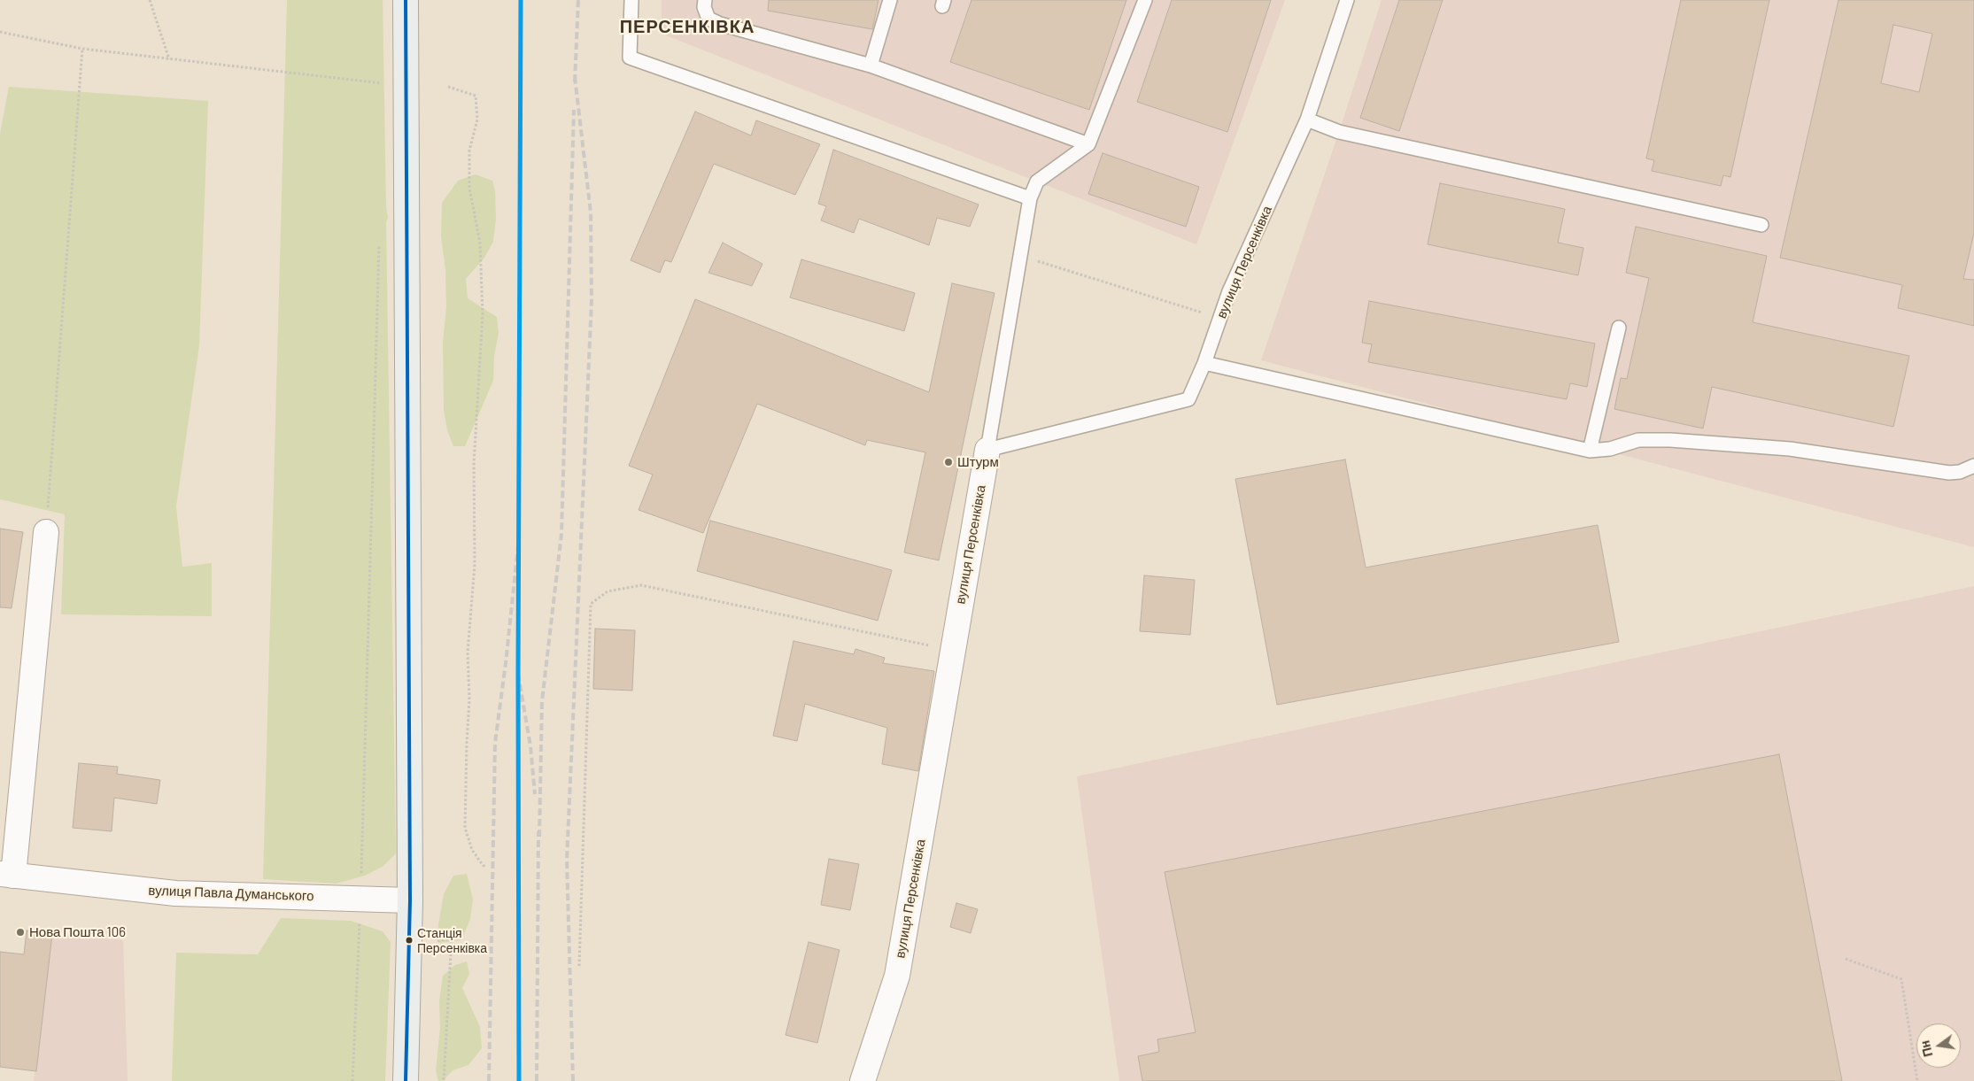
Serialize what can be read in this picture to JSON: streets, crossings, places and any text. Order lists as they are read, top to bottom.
{
  "streets": {
    "street": ["вулиця Персенківка", "вулиця Павла Думанського"]
  },
  "districts": ["ПЕРСЕНКІВКА"],
  "places": ["Штурм", "Нова Пошта 106", "Станція Персенківка"],
  "north": "left"
}
